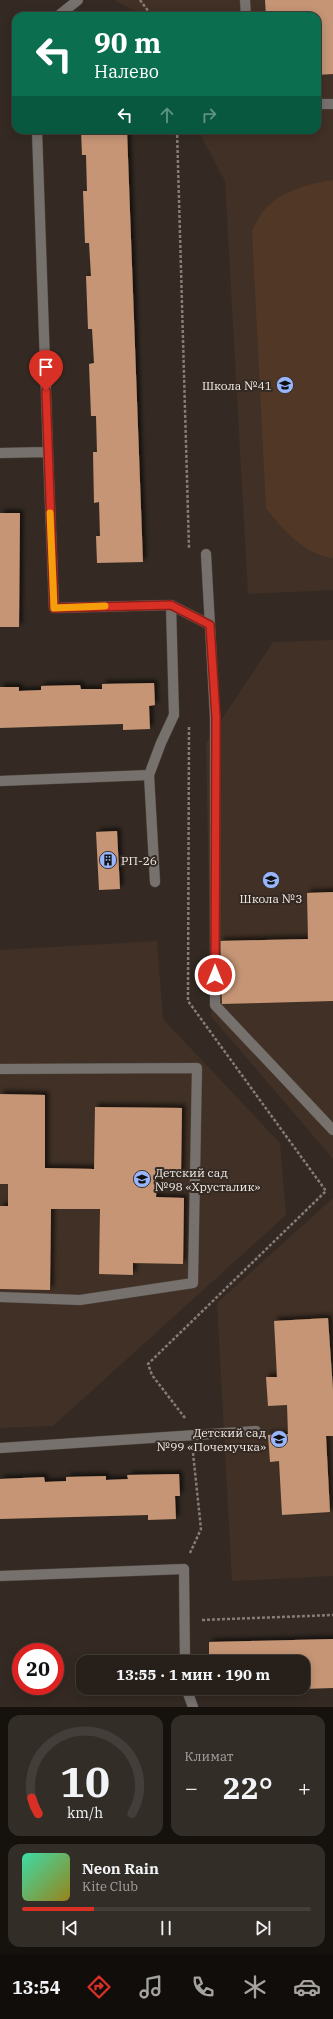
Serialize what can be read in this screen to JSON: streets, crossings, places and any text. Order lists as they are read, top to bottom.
{
  "places": {
    "school or university": [
      "Школа №41",
      "Школа №3",
      "Детский сад №98 «Хрусталик»",
      "Детский сад №99 «Почемучка»"
    ],
    "building": ["РП-26"]
  },
  "page": {
    "turn": ["90 m", "Налево"],
    "limit": "20",
    "trip": "13:55 · 1 мин · 190 m",
    "tile": "Климат",
    "heat": ["−", "22°", "+"],
    "song": ["Neon Rain", "Kite Club"],
    "tabs": "13:54",
    "gauge": ["10", "km/h"]
  }
}
